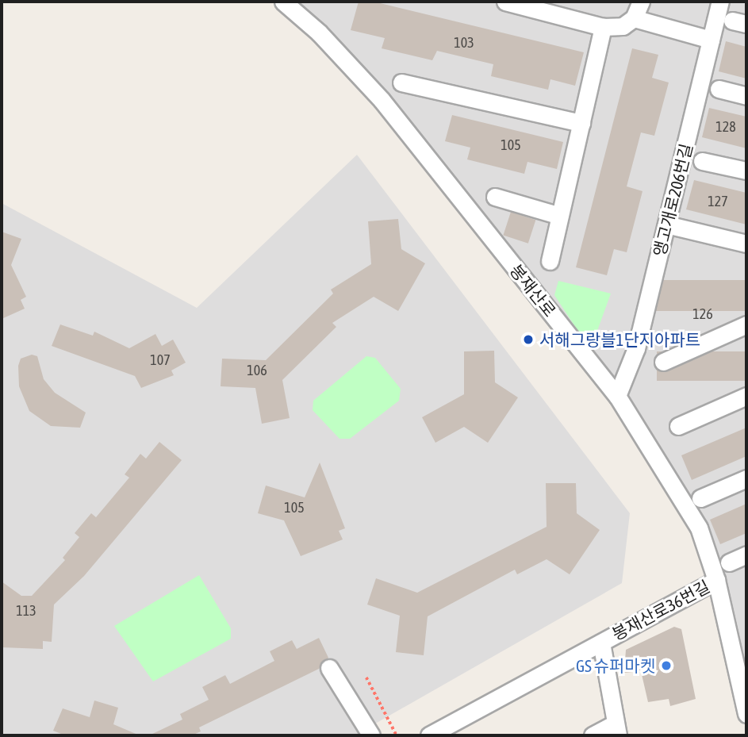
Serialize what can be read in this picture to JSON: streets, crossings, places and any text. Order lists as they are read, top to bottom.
{
  "streets": {
    "street": ["앵고개로206번길", "봉재산로", "봉재산로36번길"]
  },
  "crossings": [
    ["앵고개로206번길", "봉재산로"],
    ["봉재산로", "봉재산로36번길"]
  ],
  "places": ["서해그랑블1단지아파트", "GS 슈퍼마켓"],
  "house_numbers": [
    "103",
    "128",
    "105",
    "127",
    "126",
    "107",
    "106",
    "105",
    "113"
  ]
}
